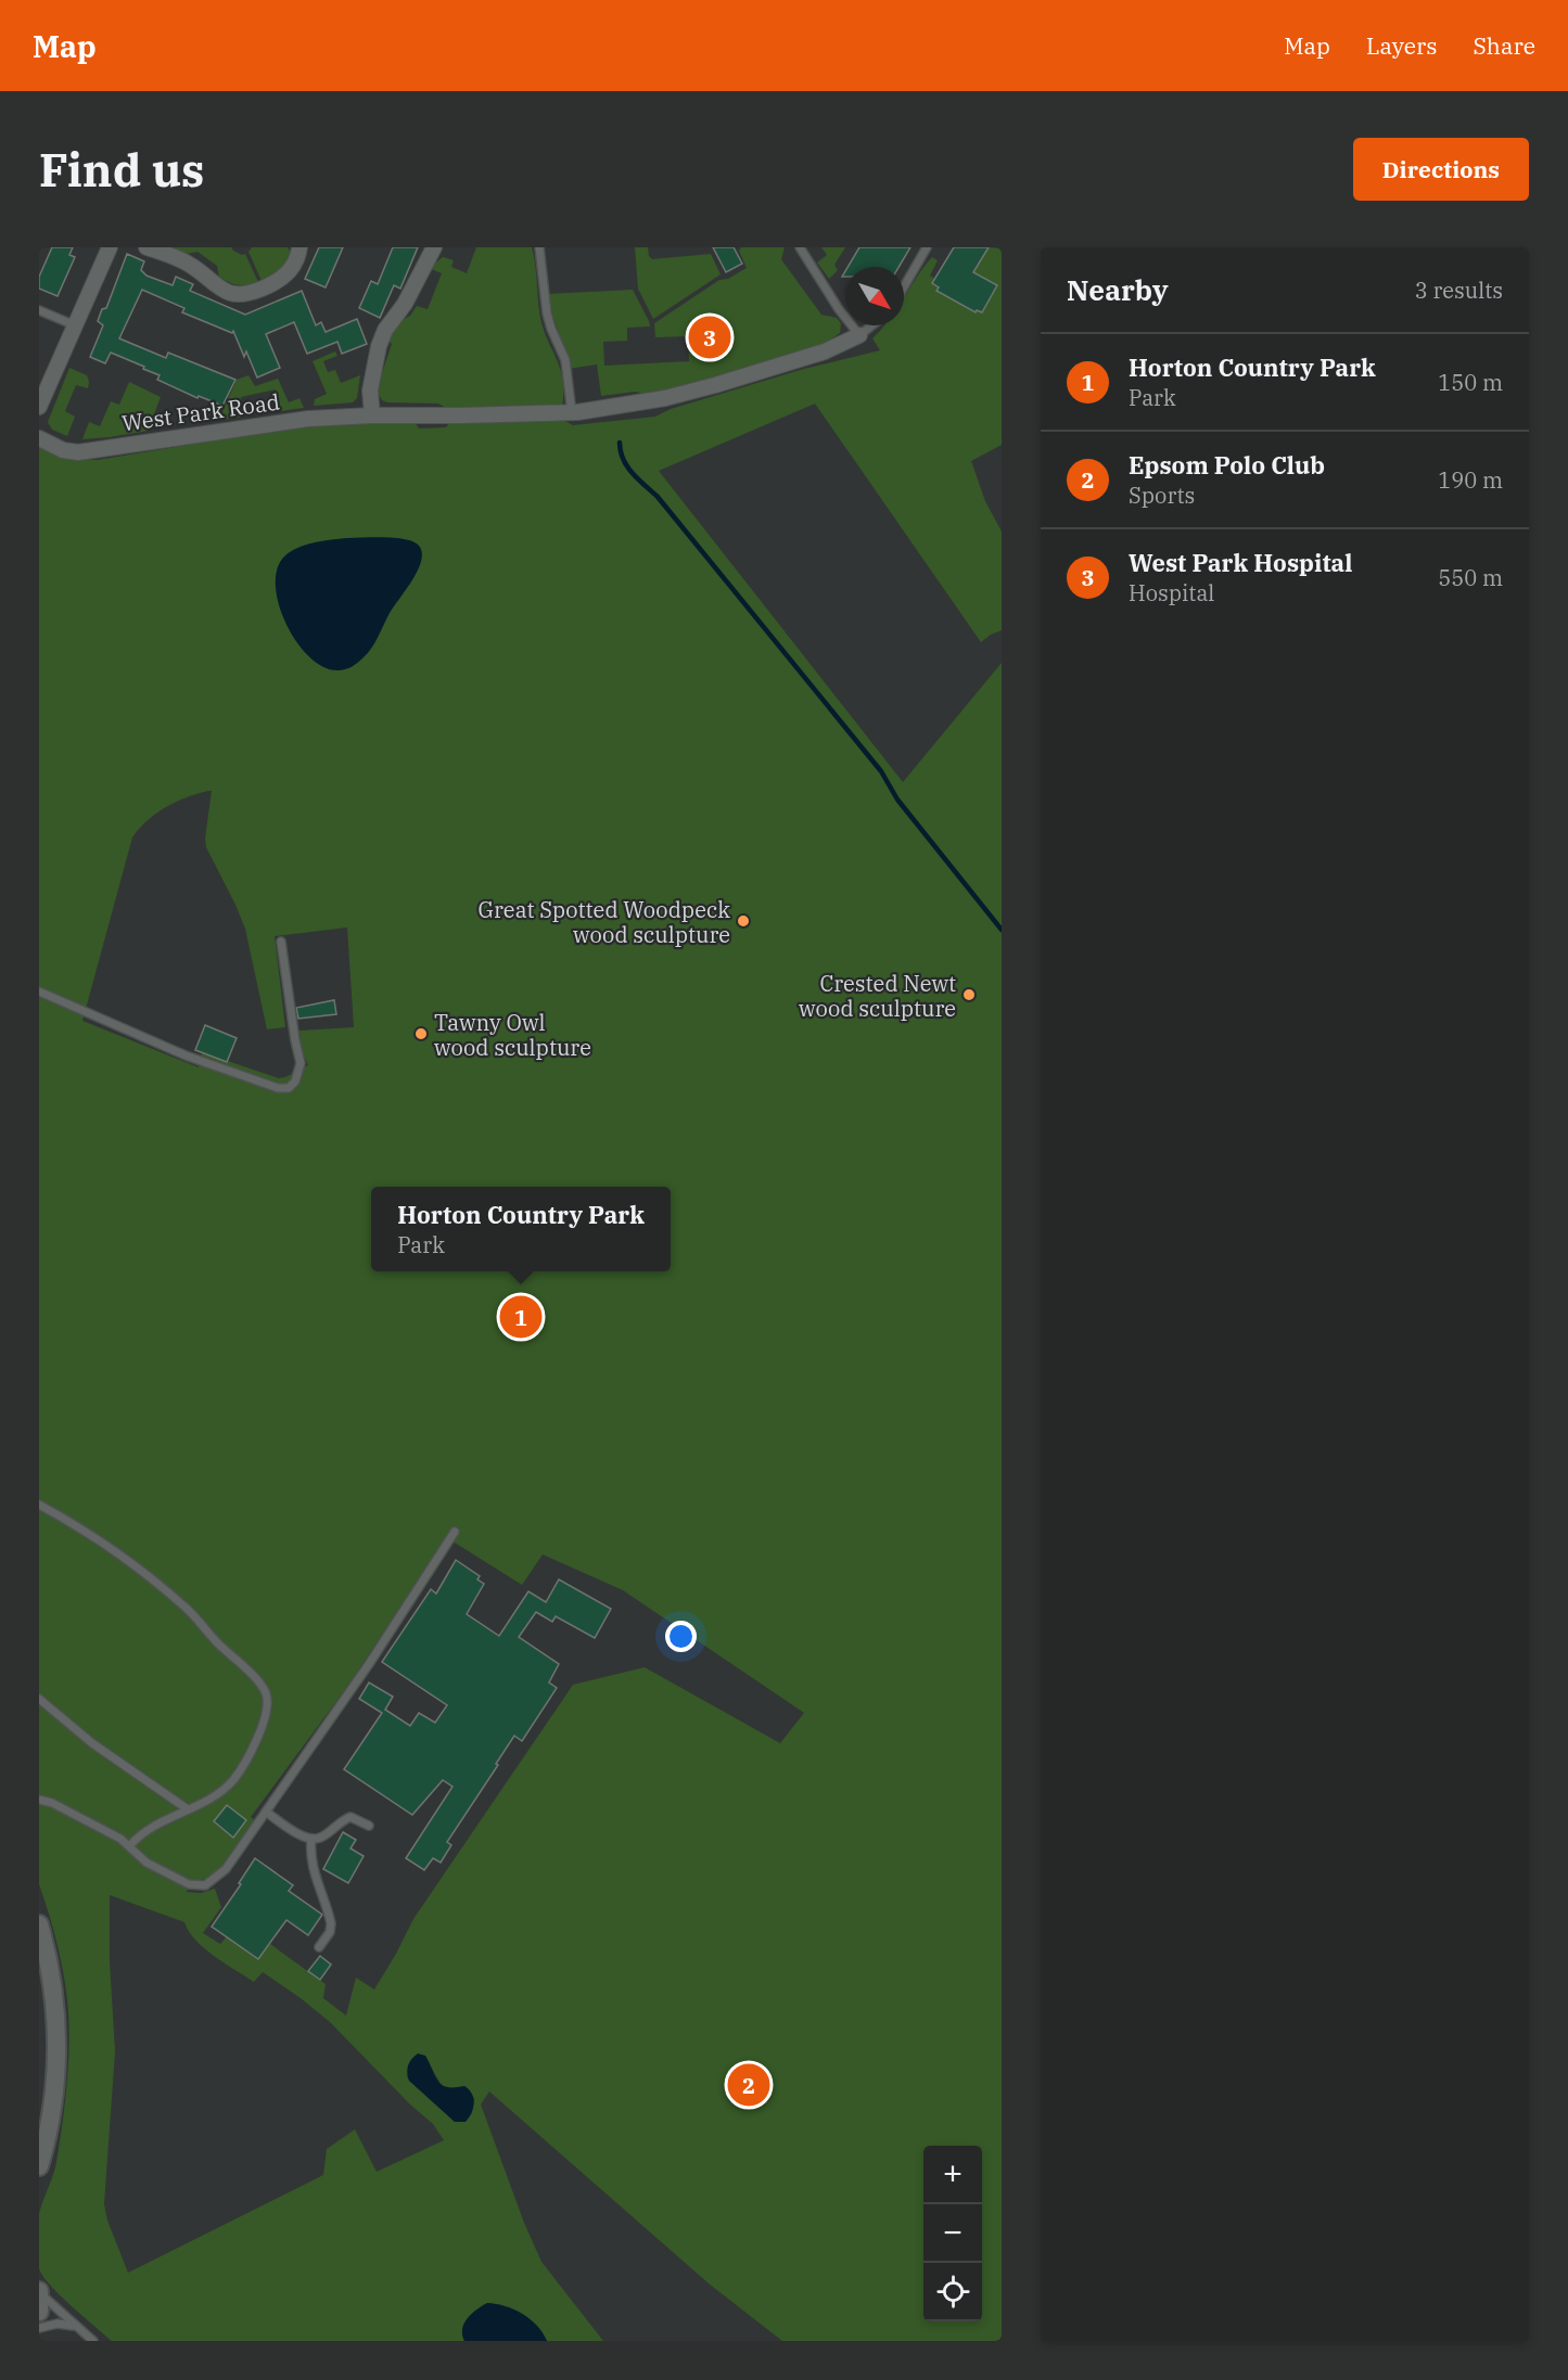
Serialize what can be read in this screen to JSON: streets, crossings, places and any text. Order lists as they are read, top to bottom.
{
  "streets": {
    "street": ["West Park Road"]
  },
  "places": ["Great Spotted Woodpeck wood sculpture", "Crested Newt wood sculpture", "Tawny Owl wood sculpture"],
  "north": "bottom right",
  "page": {
    "header": "Map",
    "nav": ["Map", "Layers", "Share"],
    "buttons": "Directions",
    "title": "Find us",
    "heading": ["Nearby", "3 results"],
    "pins": ["3", "1", "2"],
    "list": [
      {
        "mark": "1",
        "name": "Horton Country Park",
        "note": "Park",
        "value": "150 m"
      },
      {
        "mark": "2",
        "name": "Epsom Polo Club",
        "note": "Sports",
        "value": "190 m"
      },
      {
        "mark": "3",
        "name": "West Park Hospital",
        "note": "Hospital",
        "value": "550 m"
      }
    ],
    "popup": ["Horton Country Park", "Park"],
    "map_buttons": ["+", "−"]
  }
}
